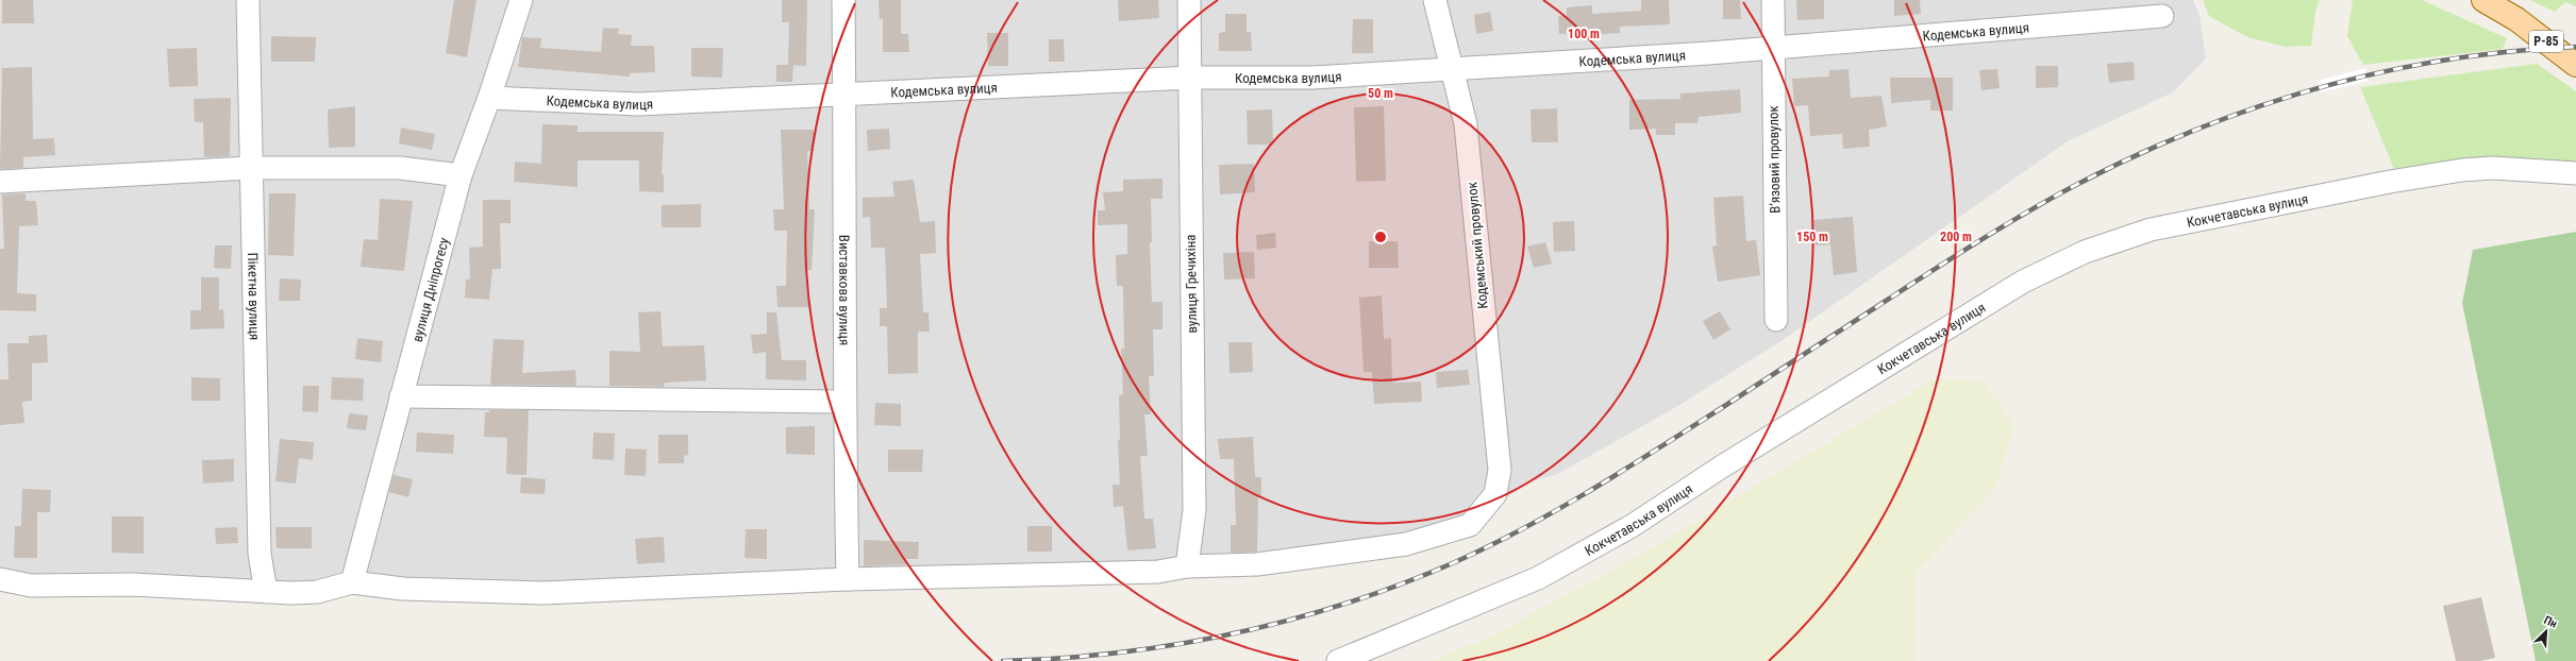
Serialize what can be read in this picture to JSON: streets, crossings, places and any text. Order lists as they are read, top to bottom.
{
  "streets": {
    "main road": ["Р-85"],
    "street": [
      "Кодемська вулиця",
      "Вʼязовий провулок",
      "Кокчетавська вулиця",
      "Кодемський провулок",
      "вулиця Гречихіна",
      "вулиця Дніпрогесу",
      "Виставкова вулиця",
      "Пікетна вулиця"
    ]
  },
  "crossings": [
    ["Кодемська вулиця", "Вʼязовий провулок"],
    ["Кодемська вулиця", "Кодемський провулок"],
    ["Кодемська вулиця", "вулиця Гречихіна"],
    ["Кодемська вулиця", "вулиця Дніпрогесу"],
    ["Кодемська вулиця", "Виставкова вулиця"],
    ["Кодемський провулок", "вулиця Гречихіна"]
  ],
  "north": "top right",
  "rings": [
    "100 m",
    "50 m",
    "150 m",
    "200 m"
  ]
}
